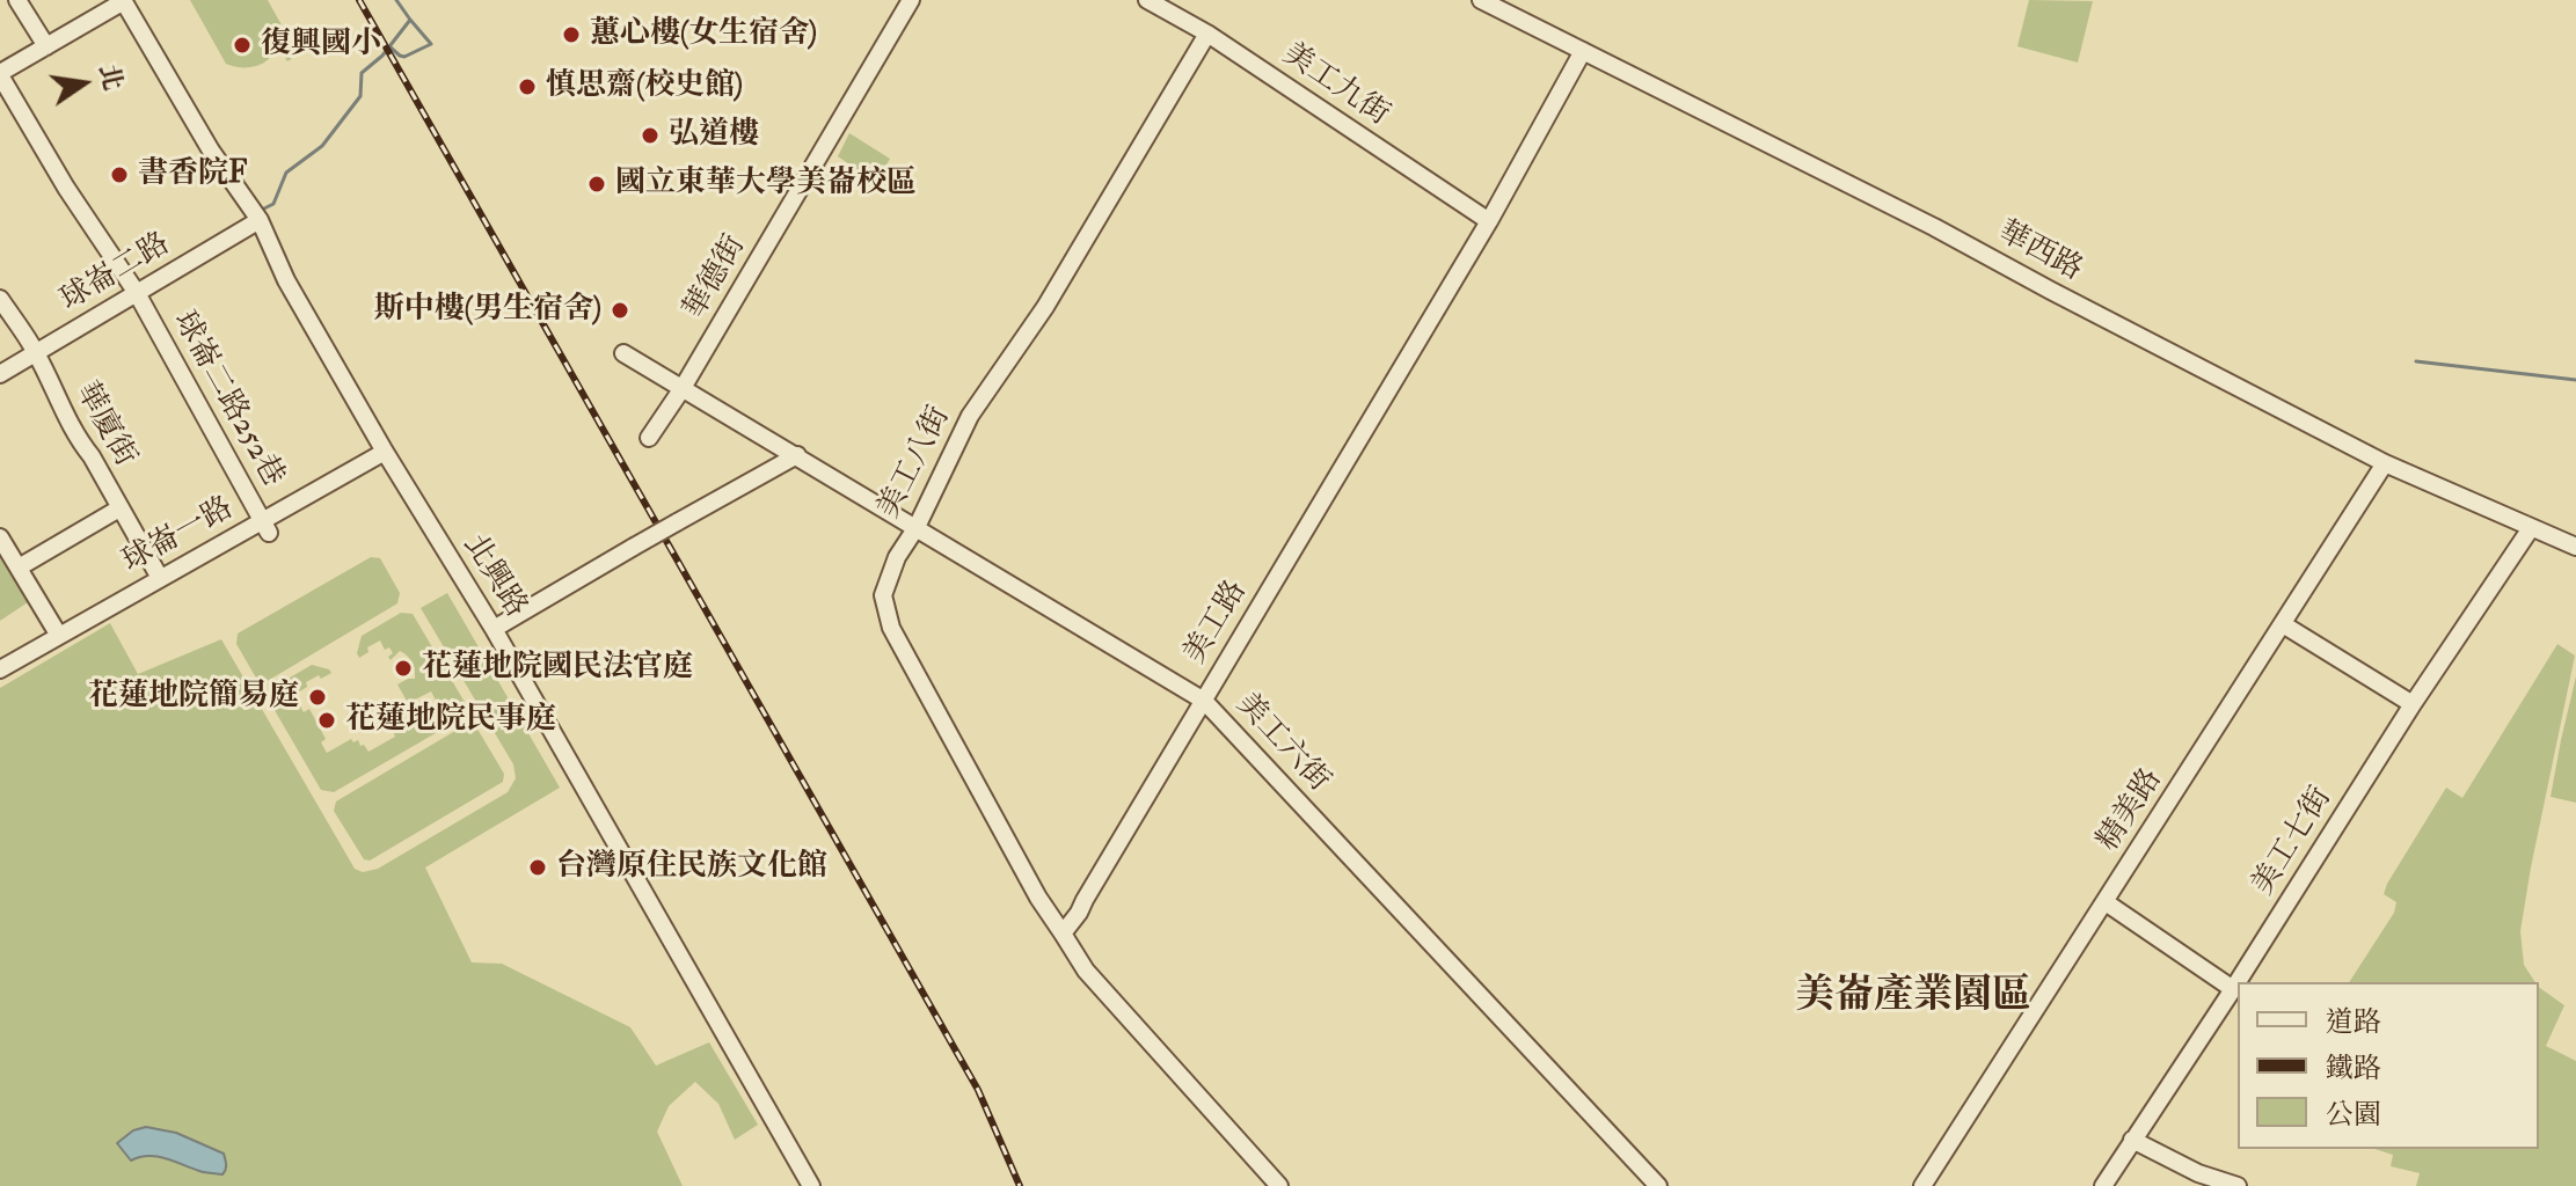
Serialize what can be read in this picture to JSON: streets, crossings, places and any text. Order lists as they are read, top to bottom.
{
  "streets": {
    "street": [
      "美工九街",
      "華西路",
      "球崙二路",
      "華德街",
      "球崙二路252巷",
      "華廈街",
      "美工八街",
      "球崙一路",
      "北興路",
      "美工路",
      "美工六街",
      "精美路",
      "美工七街"
    ]
  },
  "crossings": [
    ["美工九街", "美工八街"],
    ["美工九街", "美工路"],
    ["華西路", "美工路"],
    ["華西路", "精美路"],
    ["華西路", "美工七街"],
    ["球崙二路", "球崙二路252巷"],
    ["球崙二路", "華廈街"],
    ["球崙二路", "北興路"],
    ["華德街", "美工六街"],
    ["球崙二路252巷", "球崙一路"],
    ["華廈街", "球崙一路"],
    ["美工八街", "美工路"],
    ["美工八街", "美工六街"],
    ["球崙一路", "北興路"],
    ["美工路", "美工六街"]
  ],
  "districts": ["美崙產業園區"],
  "places": [
    "蕙心樓(女生宿舍)",
    "復興國小",
    "慎思齋(校史館)",
    "弘道樓",
    "書香院F",
    "國立東華大學美崙校區",
    "斯中樓(男生宿舍)",
    "花蓮地院國民法官庭",
    "花蓮地院簡易庭",
    "花蓮地院民事庭",
    "台灣原住民族文化館"
  ],
  "legend": ["道路", "鐵路", "公園"],
  "north": "right"
}
